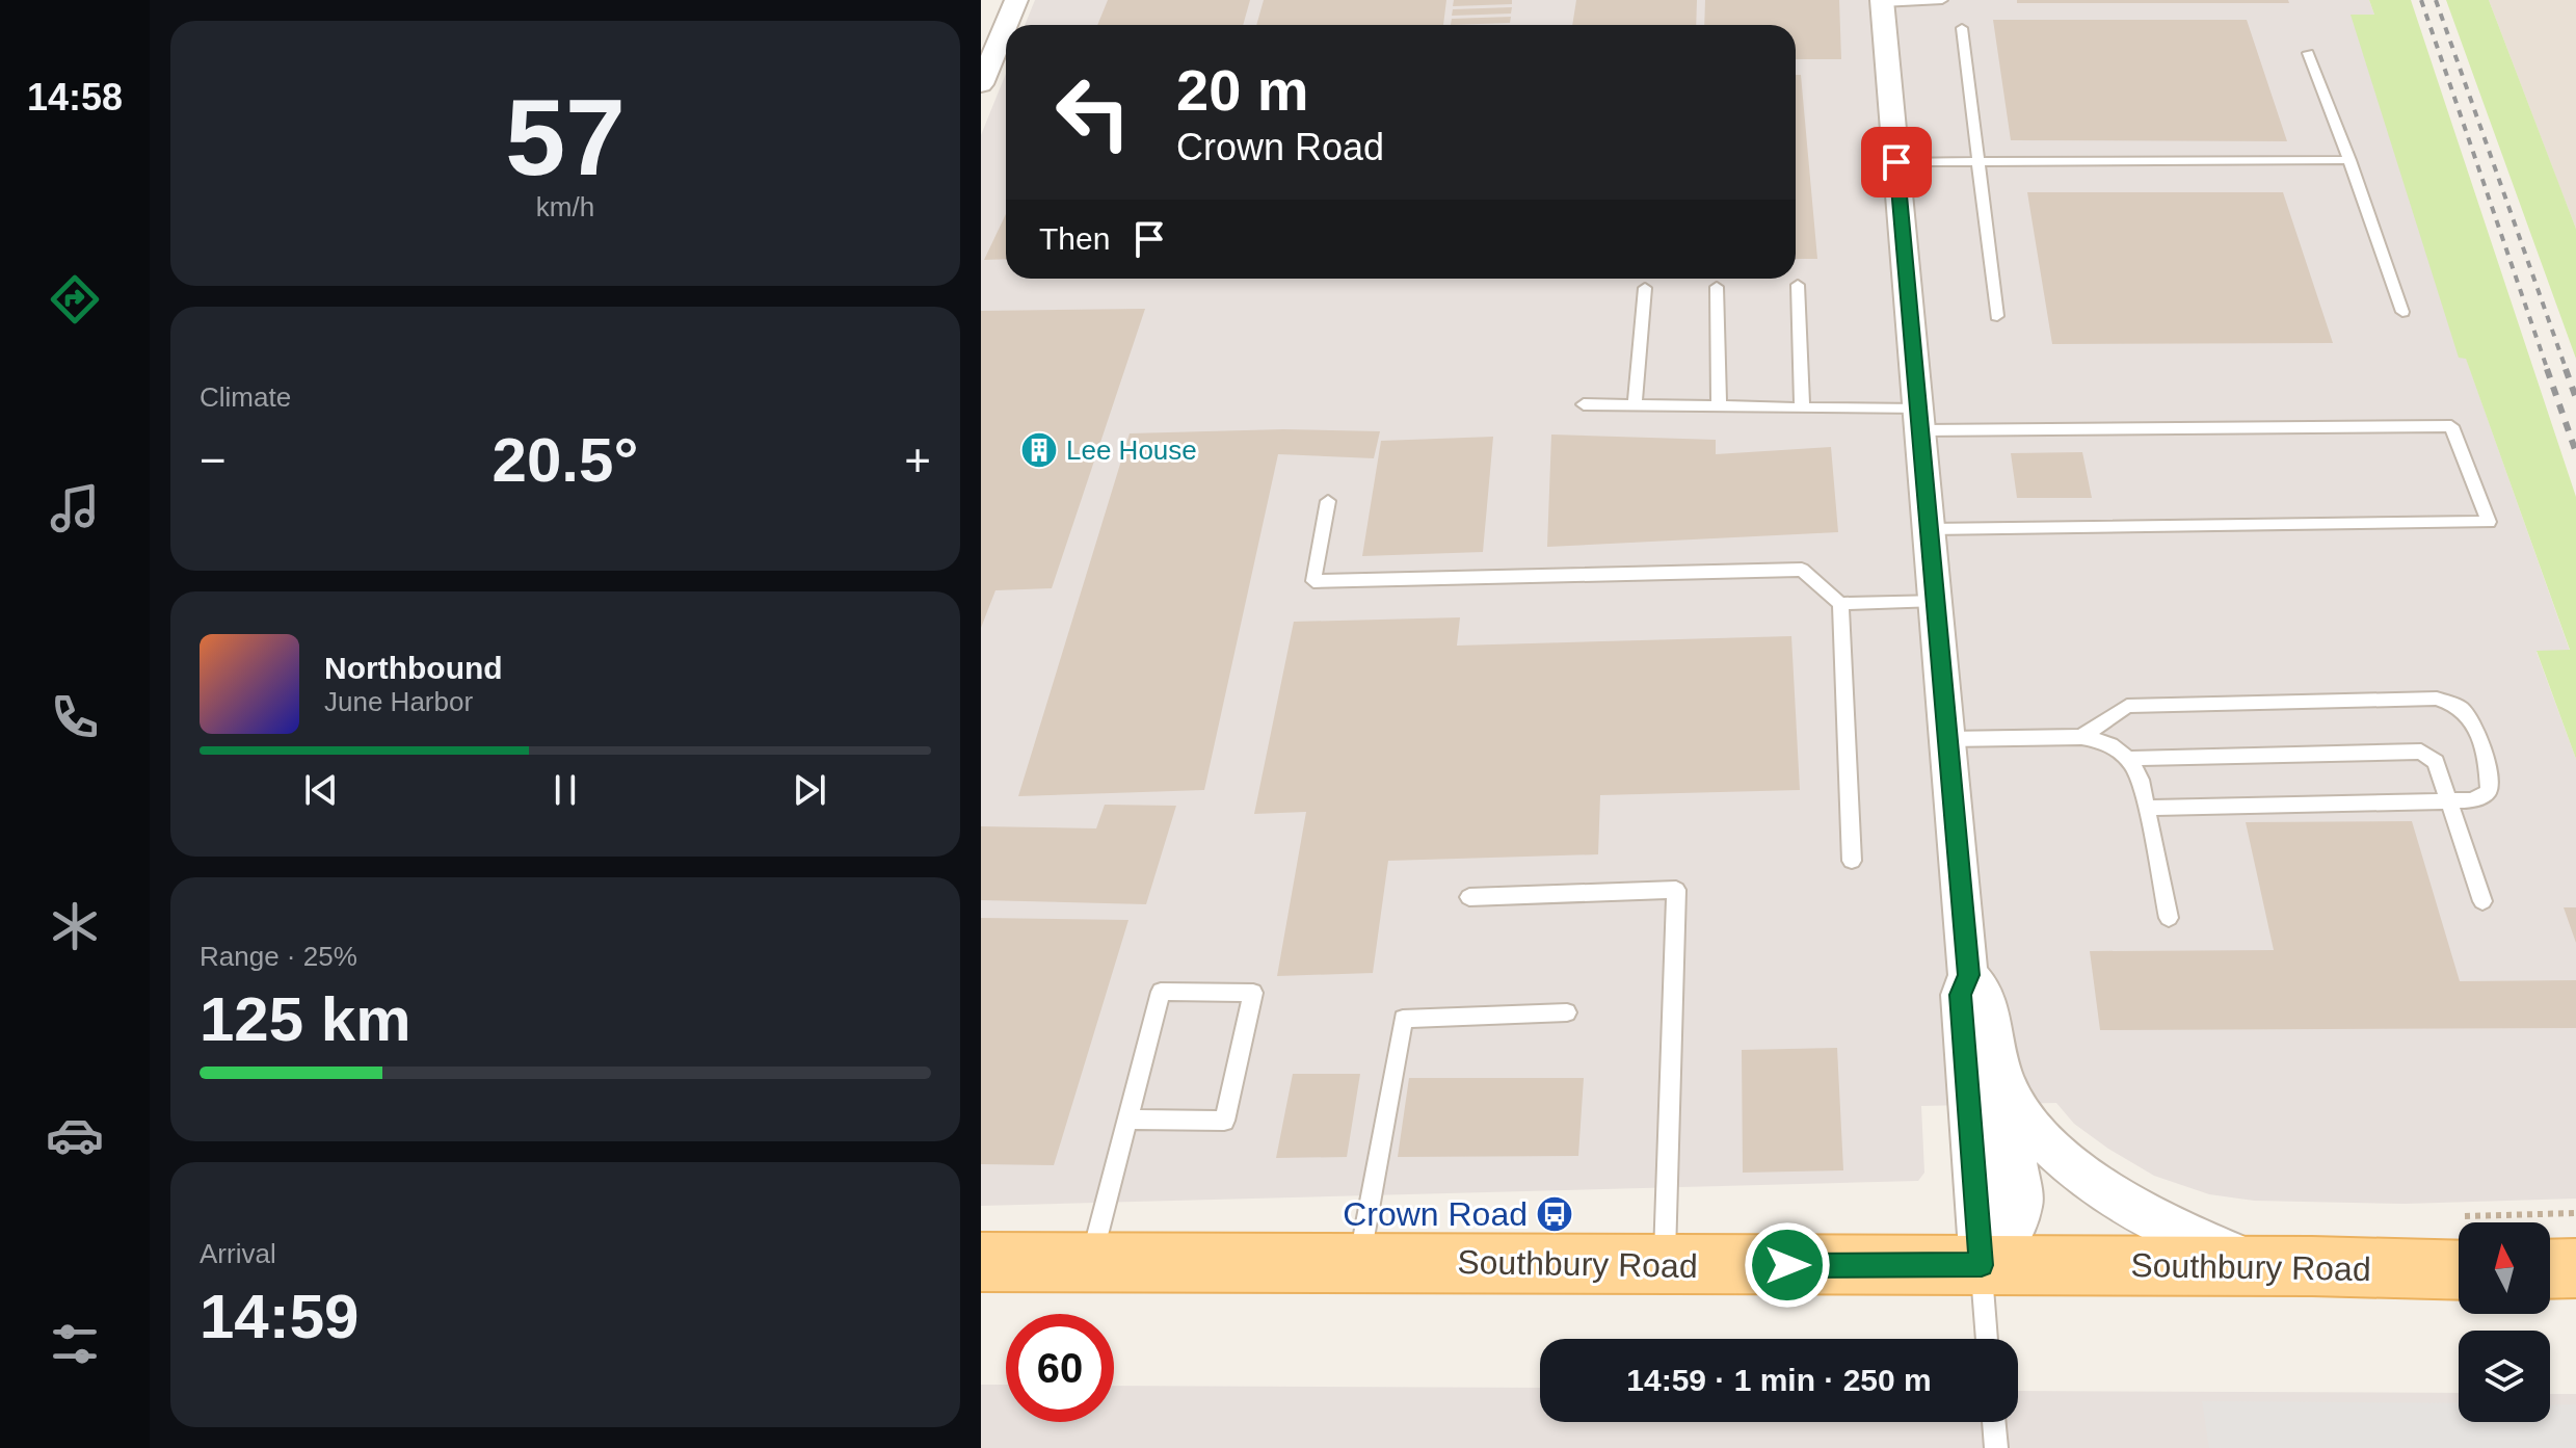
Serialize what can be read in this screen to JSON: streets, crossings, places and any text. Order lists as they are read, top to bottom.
{
  "streets": {
    "main road": ["Southbury Road"]
  },
  "places": {
    "building": ["Lee House"],
    "bus stop": ["Crown Road"]
  },
  "north": "top",
  "page": {
    "tabs": "14:58",
    "tile": [
      ["57", "km/h"],
      "Climate",
      ["Range · 25%", "125 km"],
      ["Arrival", "14:59"]
    ],
    "turn": ["20 m", "Crown Road"],
    "then": "Then",
    "heat": ["−", "20.5°", "+"],
    "song": ["Northbound", "June Harbor"],
    "limit": "60",
    "trip": "14:59 · 1 min · 250 m"
  }
}
